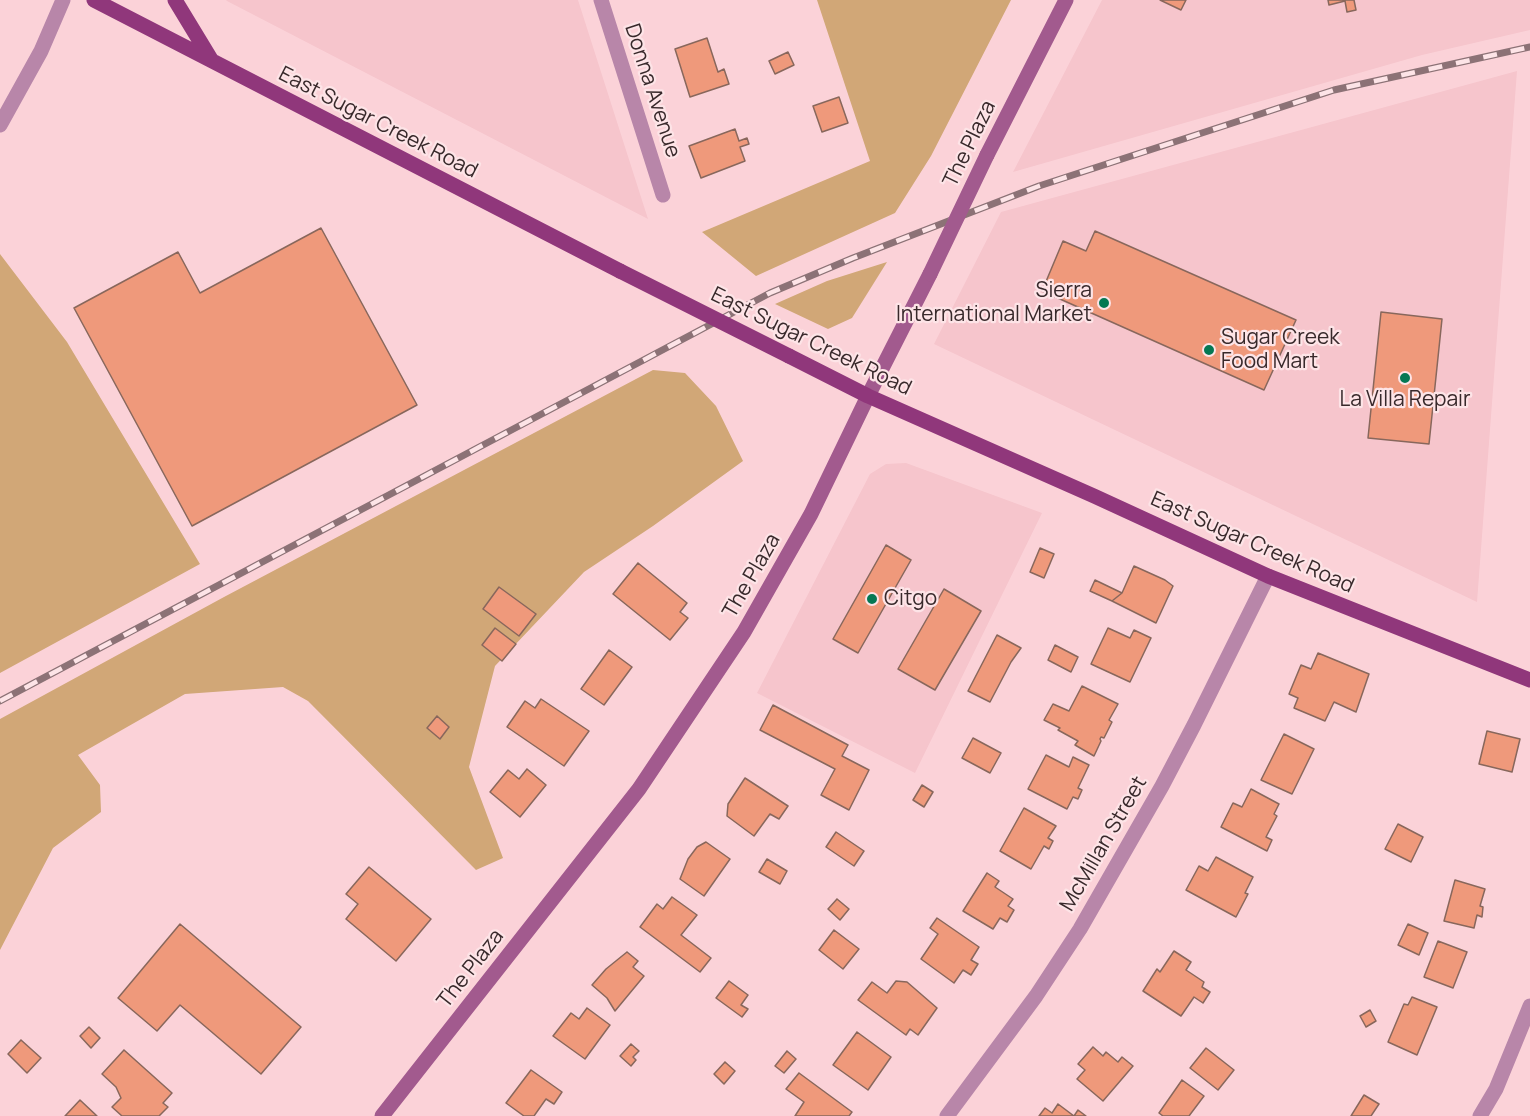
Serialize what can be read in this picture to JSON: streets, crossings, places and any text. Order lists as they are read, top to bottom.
{
  "streets": {
    "main road": ["East Sugar Creek Road", "The Plaza"],
    "street": ["Donna Avenue", "McMillan Street"]
  },
  "crossings": [
    ["East Sugar Creek Road", "The Plaza"],
    ["East Sugar Creek Road", "McMillan Street"]
  ],
  "places": [
    "Sierra International Market",
    "Sugar Creek Food Mart",
    "La Villa Repair",
    "Citgo"
  ]
}
